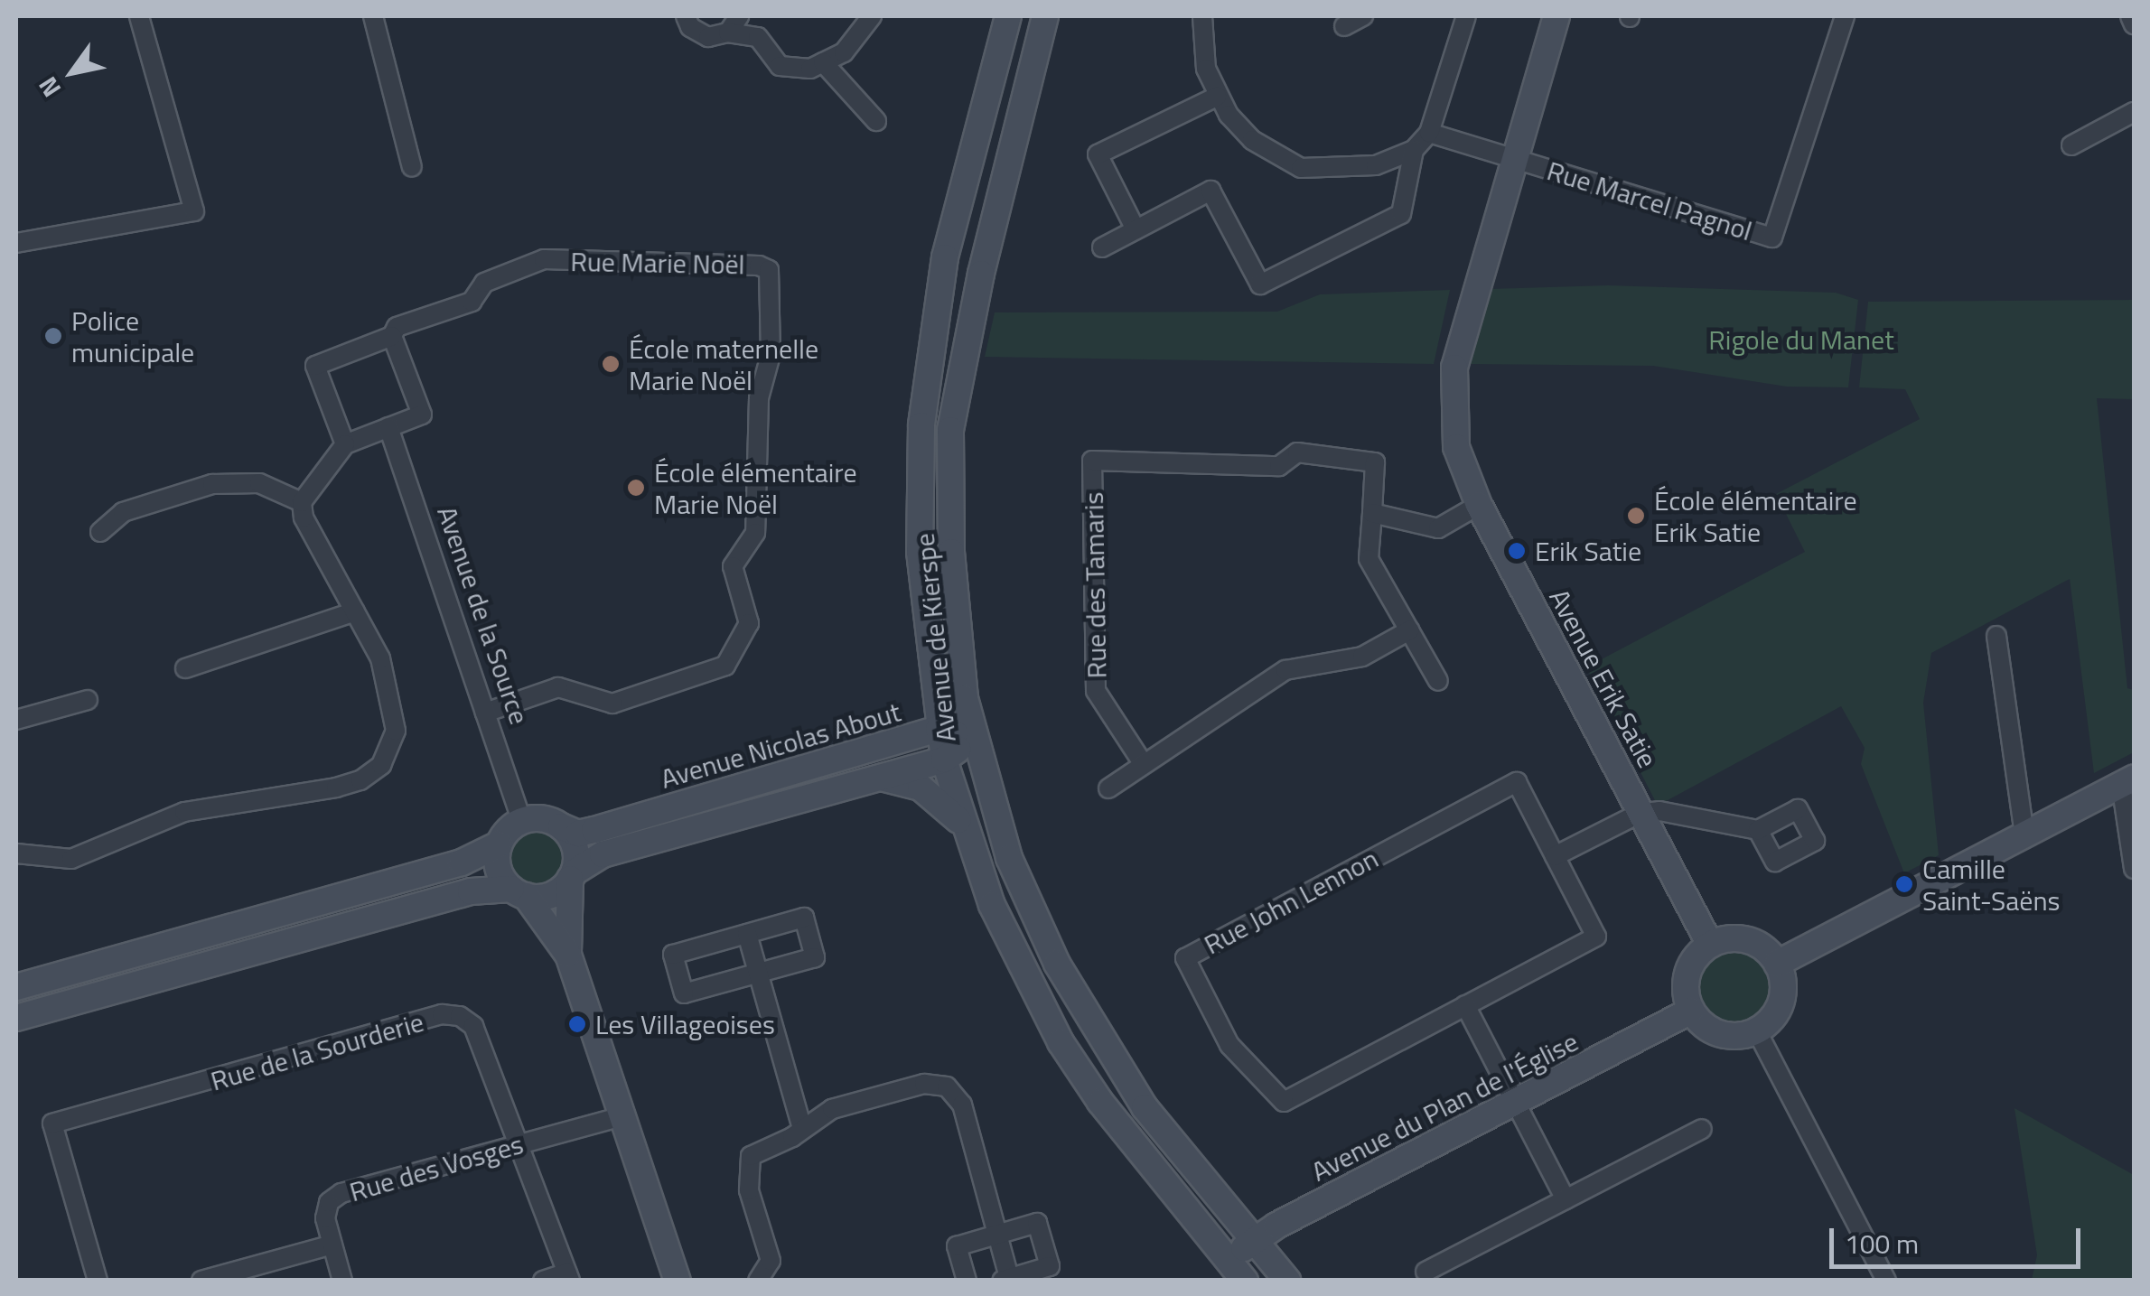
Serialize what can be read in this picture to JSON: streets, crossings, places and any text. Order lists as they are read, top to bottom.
{
  "streets": {
    "main road": [
      "Avenue de Kierspe",
      "Avenue Erik Satie",
      "Avenue Nicolas About",
      "Avenue du Plan de l'Église"
    ],
    "street": [
      "Rue Marcel Pagnol",
      "Rue Marie Noël",
      "Rue des Tamaris",
      "Avenue de la Source",
      "Rue John Lennon",
      "Rue de la Sourderie",
      "Rue des Vosges"
    ]
  },
  "crossings": [
    ["Rue Marcel Pagnol", "Avenue Erik Satie"],
    ["Rue Marie Noël", "Avenue de la Source"],
    ["Avenue de la Source", "Avenue Nicolas About"],
    ["Avenue de Kierspe", "Avenue Nicolas About"],
    ["Avenue de Kierspe", "Avenue du Plan de l'Église"],
    ["Avenue Erik Satie", "Avenue du Plan de l'Église"],
    ["Rue de la Sourderie", "Rue des Vosges"]
  ],
  "parks": ["Rigole du Manet"],
  "places": [
    "Police municipale",
    "École maternelle Marie Noël",
    "École élémentaire Marie Noël",
    "École élémentaire Erik Satie",
    "Erik Satie",
    "Camille Saint-Saëns",
    "Les Villageoises"
  ],
  "scale_bar": "100 m",
  "north": "bottom left"
}
